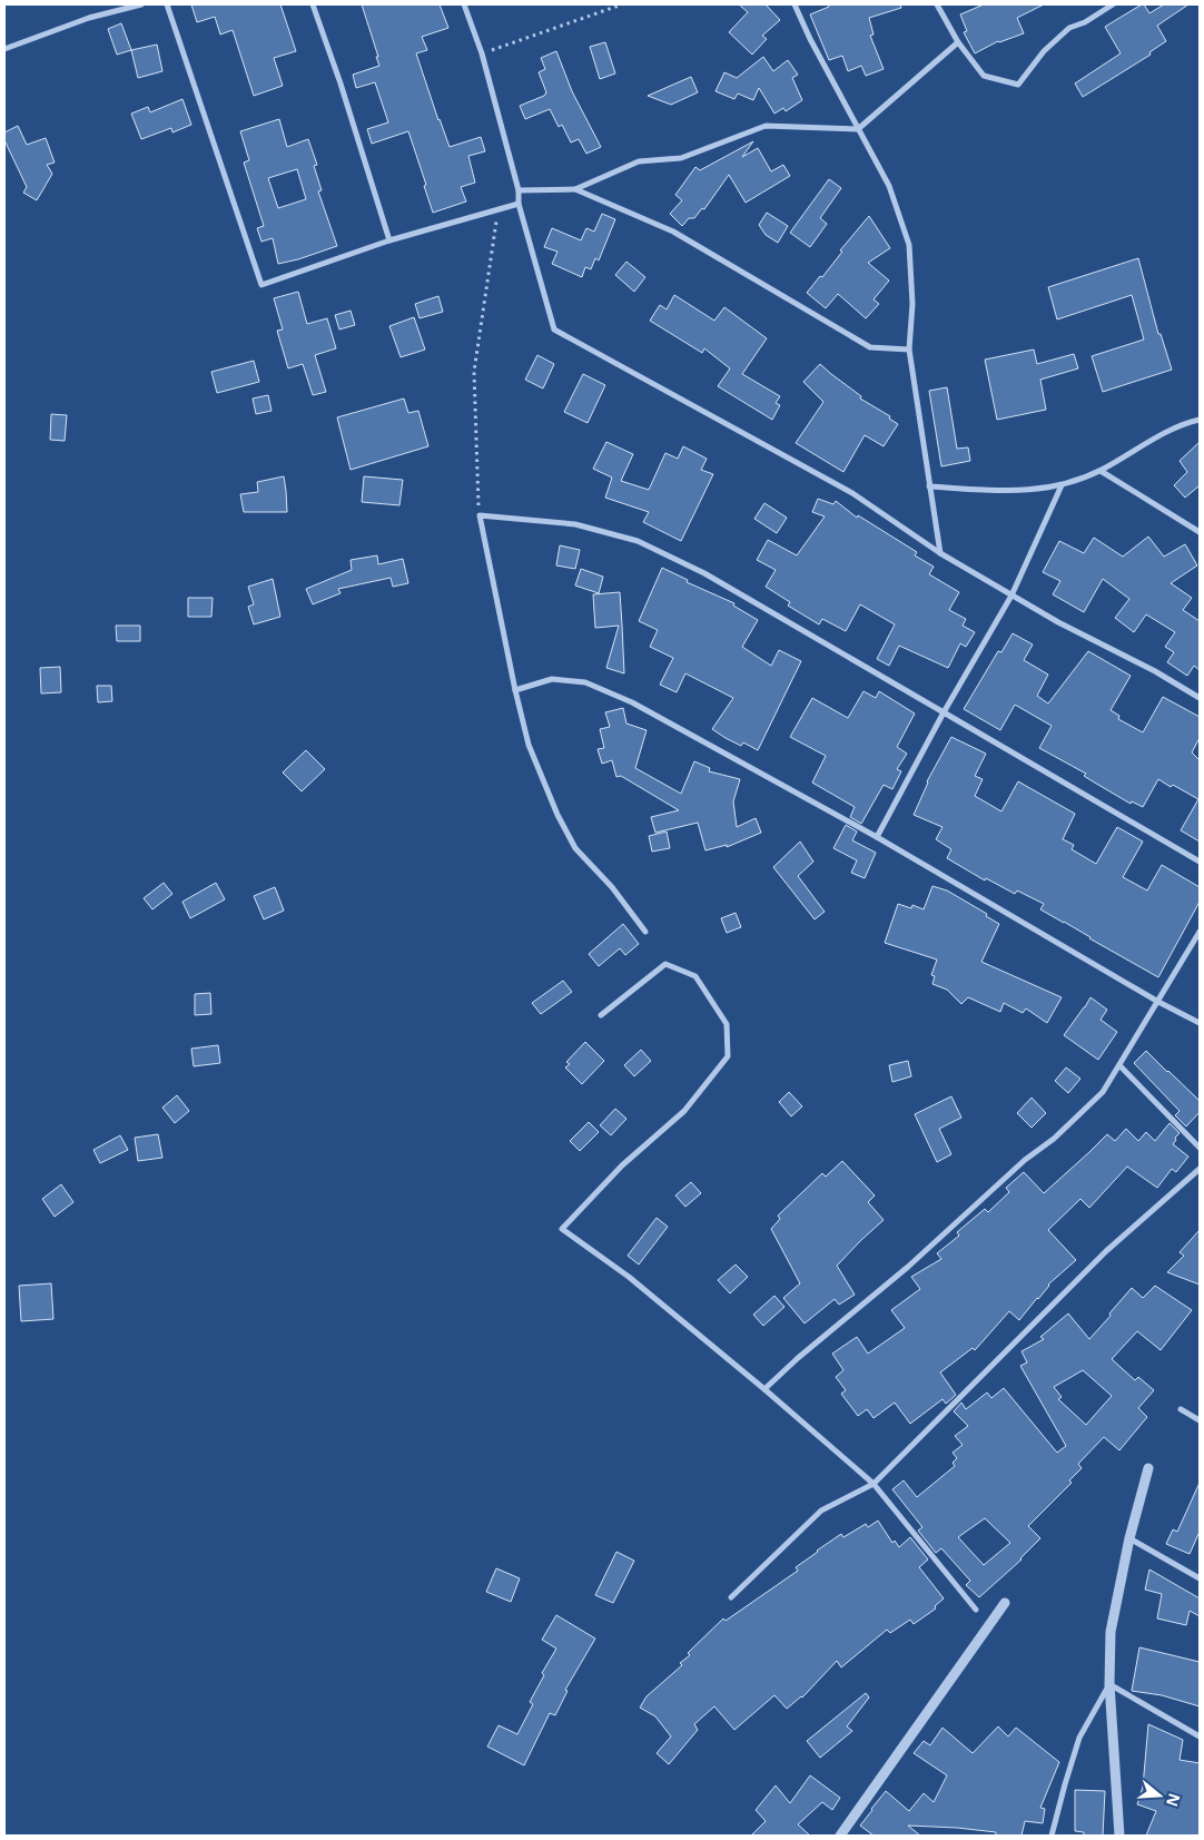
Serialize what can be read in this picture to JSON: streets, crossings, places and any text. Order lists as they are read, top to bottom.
{
  "north": "right"
}
